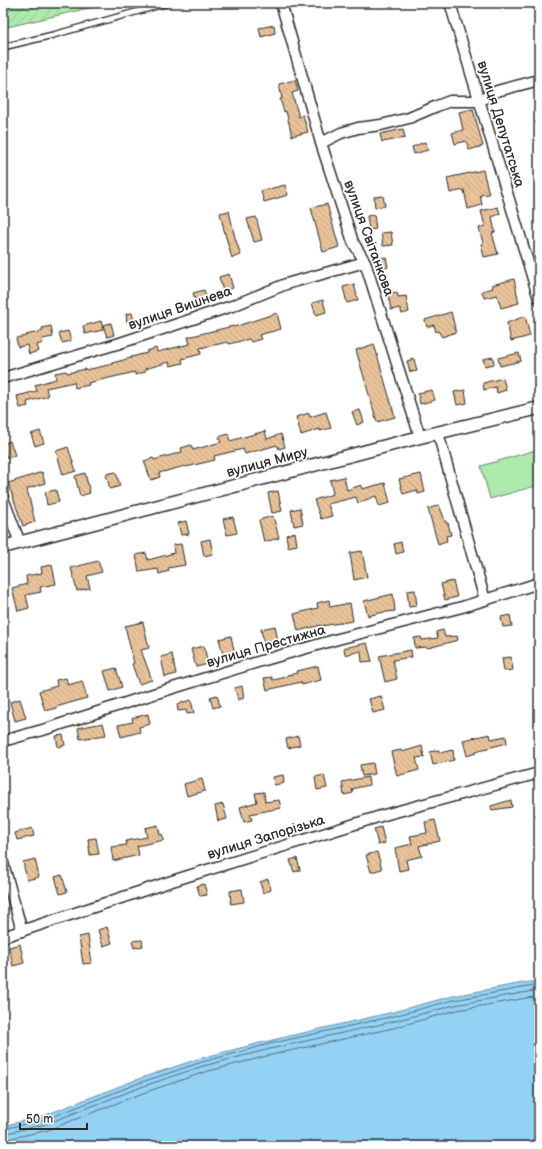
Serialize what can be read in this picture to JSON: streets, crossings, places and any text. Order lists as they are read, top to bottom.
{
  "streets": {
    "street": [
      "вулиця Депутатська",
      "вулиця Світанкова",
      "вулиця Вишнева",
      "вулиця Миру",
      "вулиця Престижна",
      "вулиця Запорізька"
    ]
  },
  "crossings": [
    ["вулиця Світанкова", "вулиця Вишнева"],
    ["вулиця Світанкова", "вулиця Миру"]
  ],
  "scale_bar": "50 m"
}
